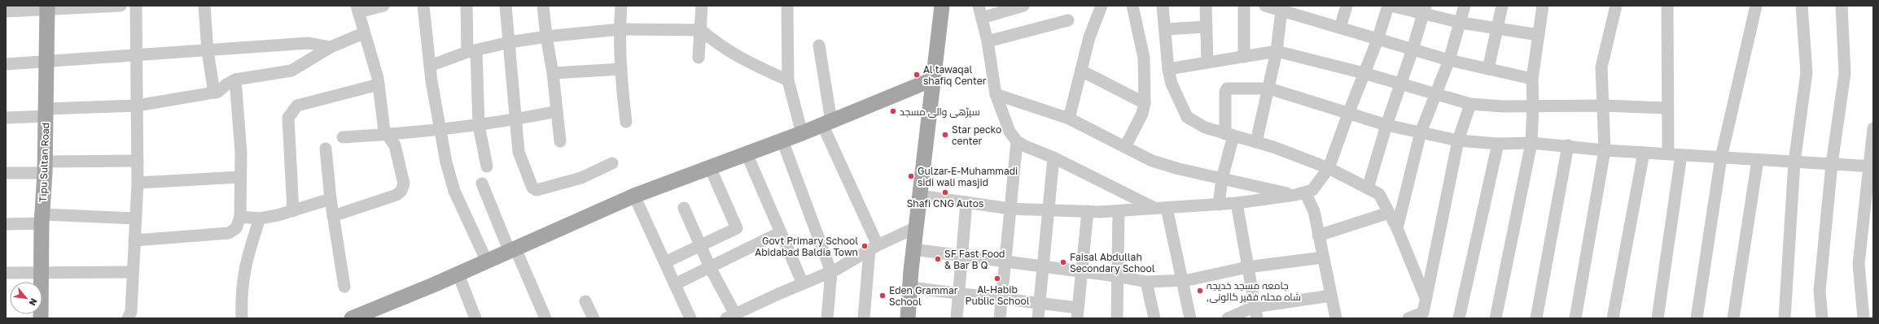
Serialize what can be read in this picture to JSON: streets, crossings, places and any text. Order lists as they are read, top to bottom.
{
  "streets": {
    "main road": ["Tipu Sultan Road"]
  },
  "places": [
    "Al tawaqal shafiq Center",
    "سیڑھی والی مسجد",
    "Star pecko center",
    "Gulzar-E-Muhammadi sidi wali masjid",
    "Shafi CNG Autos",
    "Govt Primary School Abidabad Baldia Town",
    "SF Fast Food & Bar B Q",
    "Faisal Abdullah Secondary School",
    "Al-Habib Public School",
    "جامعہ مسجد خدیجہ ,شاہ محلہ فقیر کالونی",
    "Eden Grammar School"
  ],
  "north": "bottom right"
}
